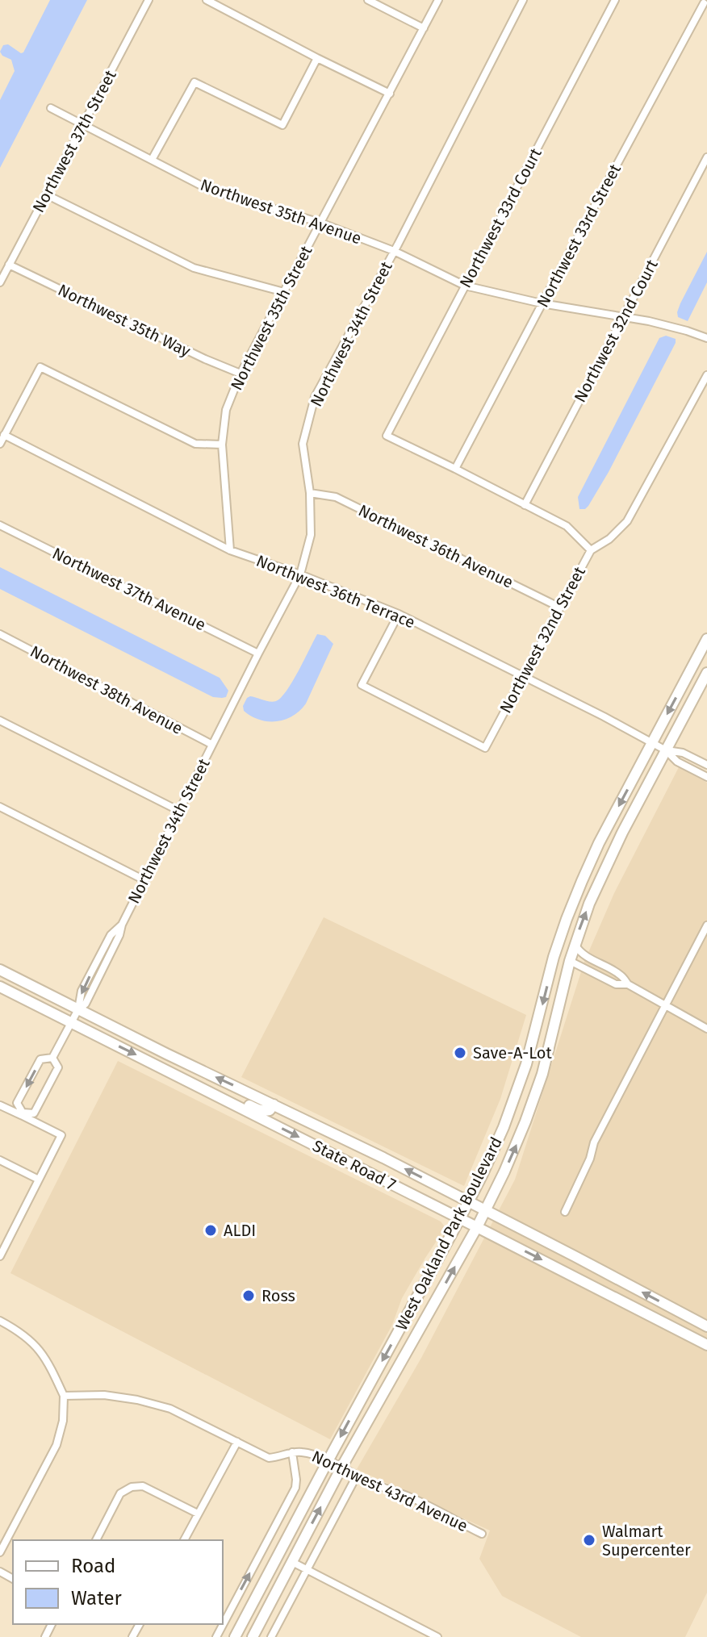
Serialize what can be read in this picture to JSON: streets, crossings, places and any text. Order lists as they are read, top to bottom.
{
  "streets": {
    "main road": ["State Road 7", "West Oakland Park Boulevard"],
    "street": [
      "Northwest 37th Street",
      "Northwest 35th Avenue",
      "Northwest 33rd Court",
      "Northwest 33rd Street",
      "Northwest 35th Street",
      "Northwest 35th Way",
      "Northwest 32nd Court",
      "Northwest 34th Street",
      "Northwest 36th Avenue",
      "Northwest 37th Avenue",
      "Northwest 36th Terrace",
      "Northwest 32nd Street",
      "Northwest 38th Avenue",
      "Northwest 43rd Avenue"
    ]
  },
  "crossings": [
    ["Northwest 37th Street", "Northwest 35th Avenue"],
    ["Northwest 37th Street", "Northwest 35th Way"],
    ["Northwest 35th Avenue", "Northwest 33rd Court"],
    ["Northwest 35th Avenue", "Northwest 33rd Street"],
    ["Northwest 35th Avenue", "Northwest 35th Street"],
    ["Northwest 35th Avenue", "Northwest 32nd Court"],
    ["Northwest 35th Avenue", "Northwest 34th Street"],
    ["Northwest 33rd Court", "Northwest 33rd Street"],
    ["Northwest 35th Street", "Northwest 35th Way"],
    ["Northwest 35th Street", "Northwest 36th Terrace"],
    ["Northwest 34th Street", "Northwest 36th Avenue"],
    ["Northwest 34th Street", "Northwest 37th Avenue"],
    ["Northwest 34th Street", "Northwest 36th Terrace"],
    ["Northwest 34th Street", "Northwest 38th Avenue"],
    ["Northwest 34th Street", "State Road 7"],
    ["Northwest 36th Avenue", "Northwest 32nd Street"],
    ["Northwest 36th Terrace", "Northwest 32nd Street"],
    ["Northwest 36th Terrace", "West Oakland Park Boulevard"],
    ["State Road 7", "West Oakland Park Boulevard"],
    ["West Oakland Park Boulevard", "Northwest 43rd Avenue"]
  ],
  "places": [
    "Save-A-Lot",
    "ALDI",
    "Ross",
    "Walmart Supercenter"
  ],
  "legend": ["Road", "Water"]
}
